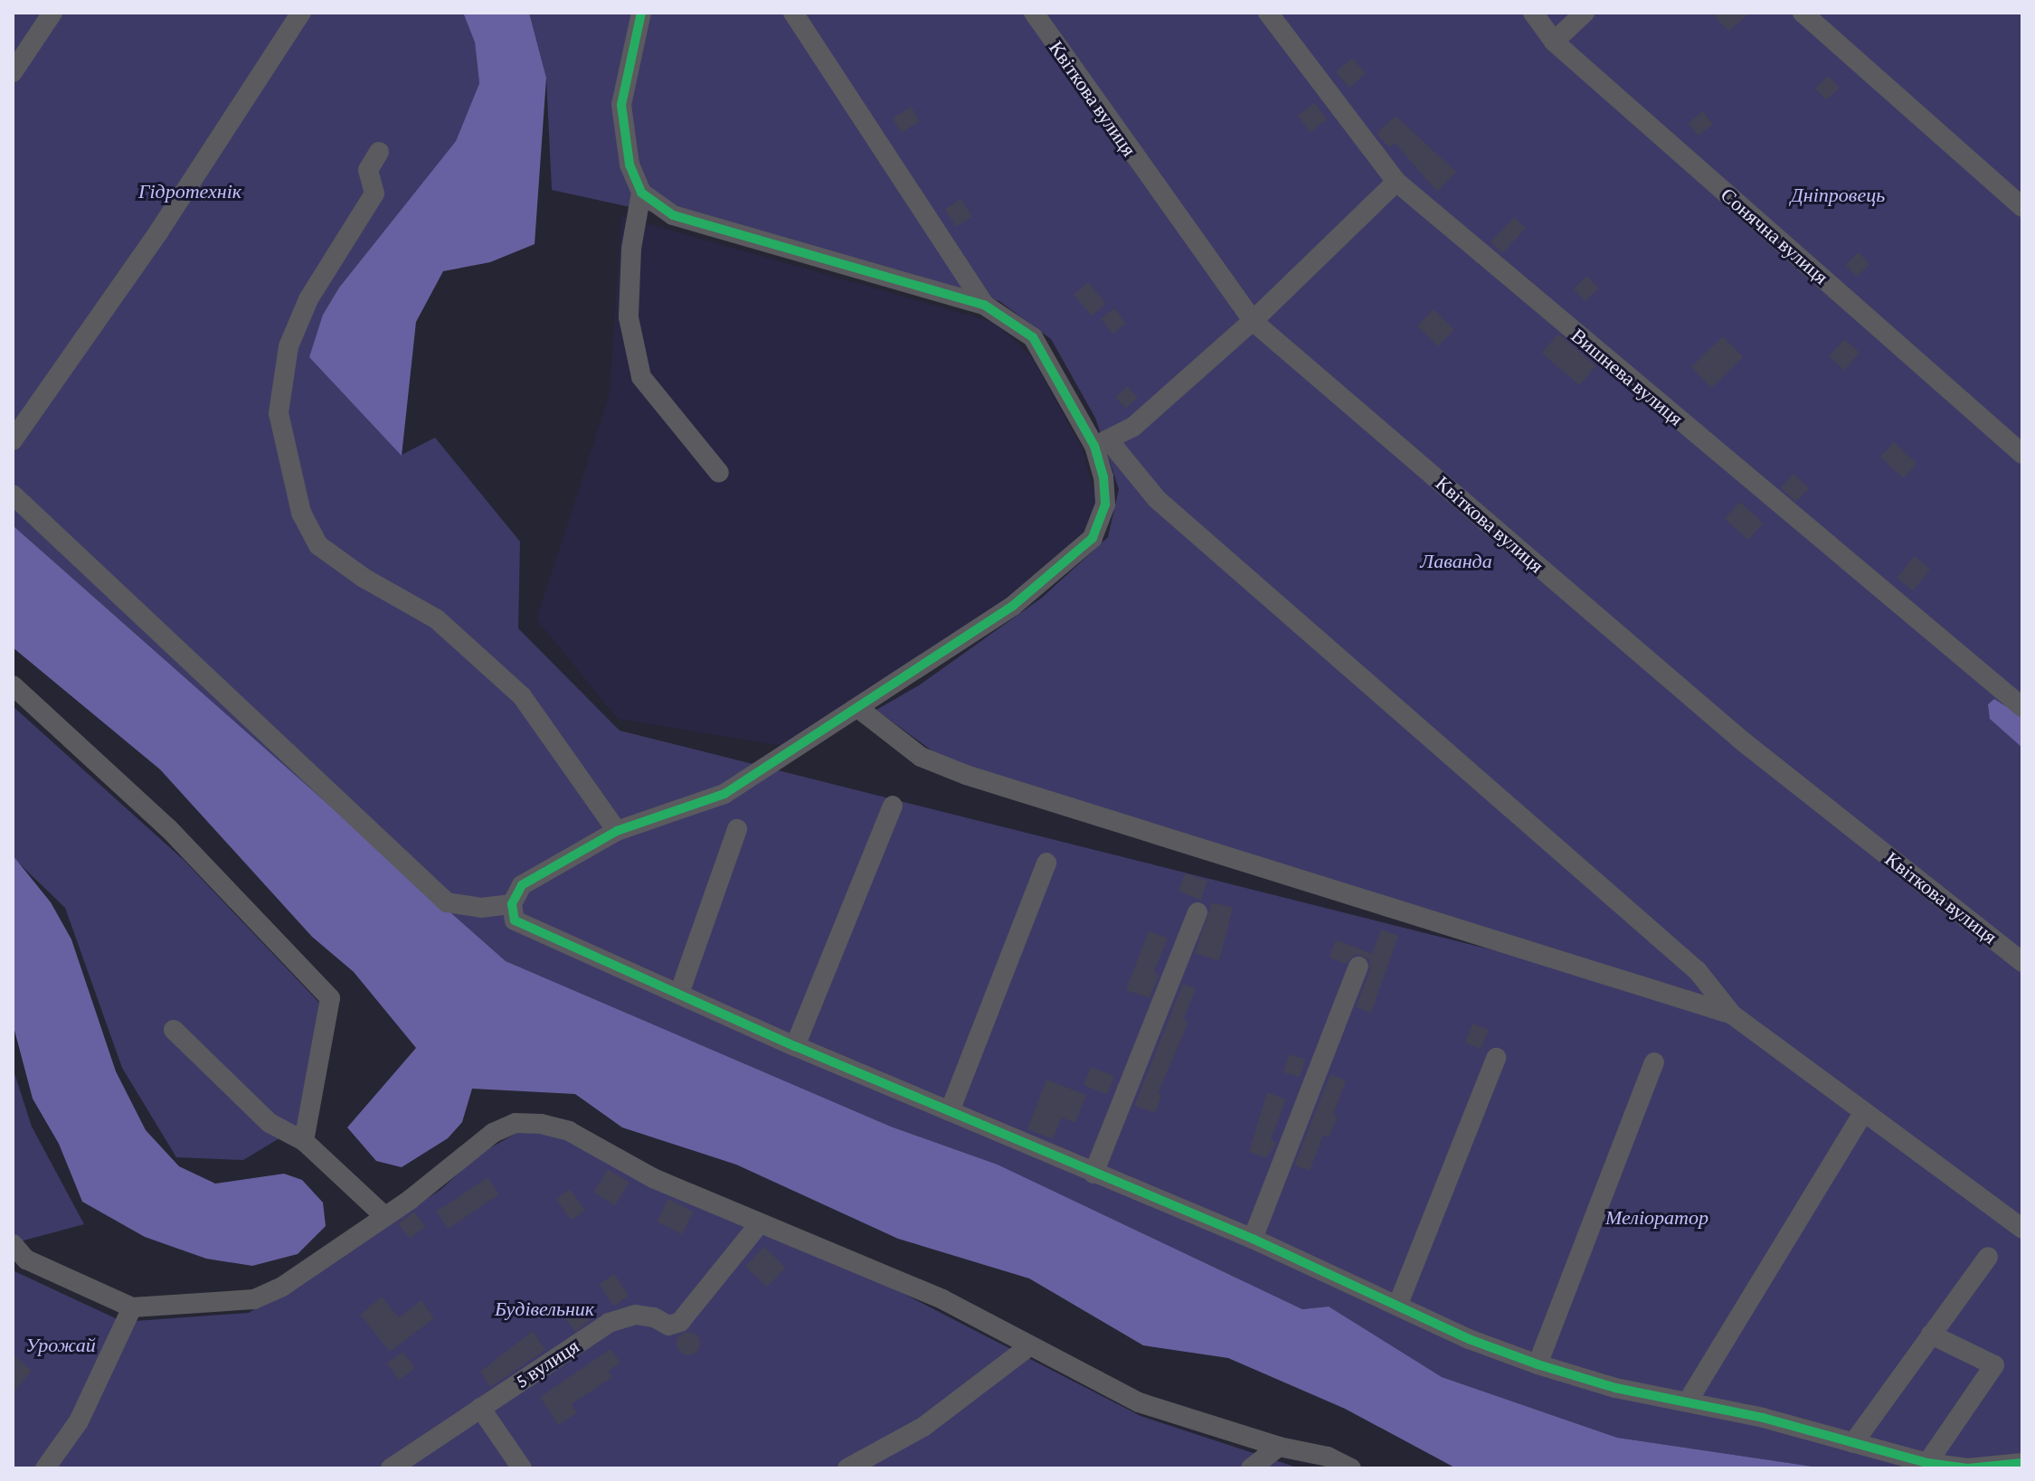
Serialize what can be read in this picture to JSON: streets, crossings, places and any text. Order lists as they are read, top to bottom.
{
  "streets": {
    "street": [
      "Квіткова вулиця",
      "Сонячна вулиця",
      "Вишнева вулиця",
      "5 вулиця"
    ]
  },
  "parks": [
    "Гідротехнік",
    "Дніпровець",
    "Лаванда",
    "Меліоратор",
    "Будівельник",
    "Урожай"
  ]
}
